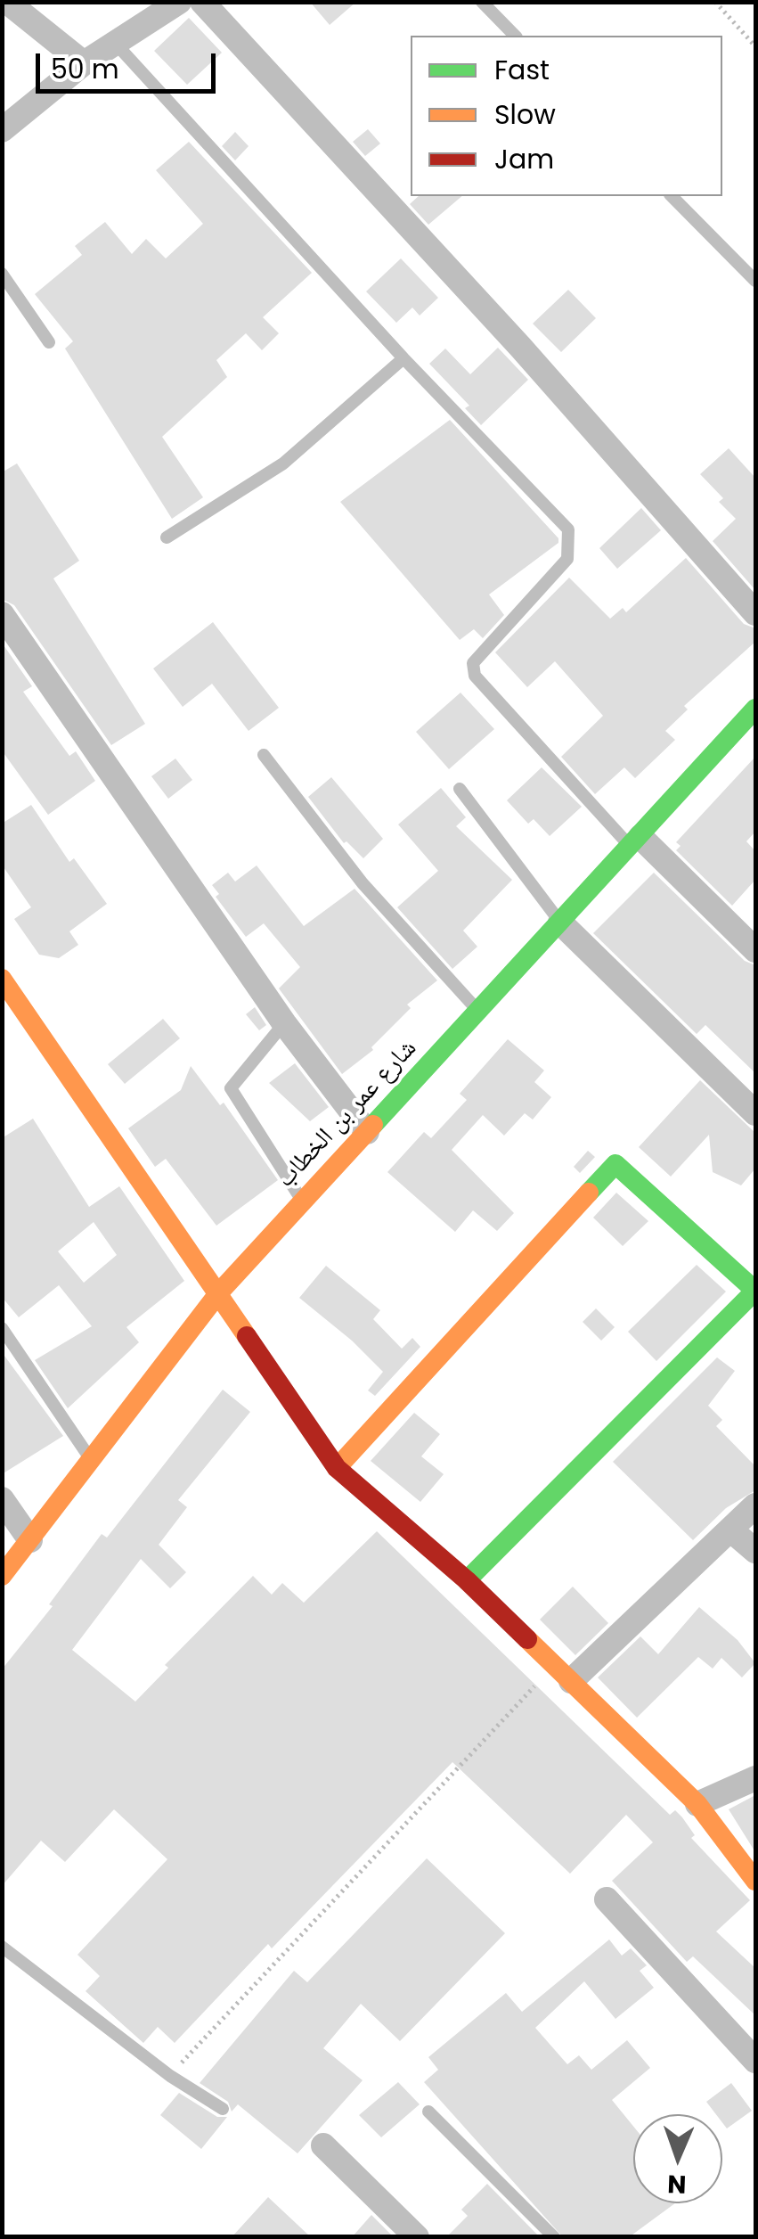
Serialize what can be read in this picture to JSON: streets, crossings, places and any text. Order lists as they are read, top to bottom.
{
  "streets": {
    "street": ["شارع عمر بن الخطاب"]
  },
  "legend": ["Fast", "Slow", "Jam"],
  "scale_bar": "50 m",
  "north": "bottom"
}
